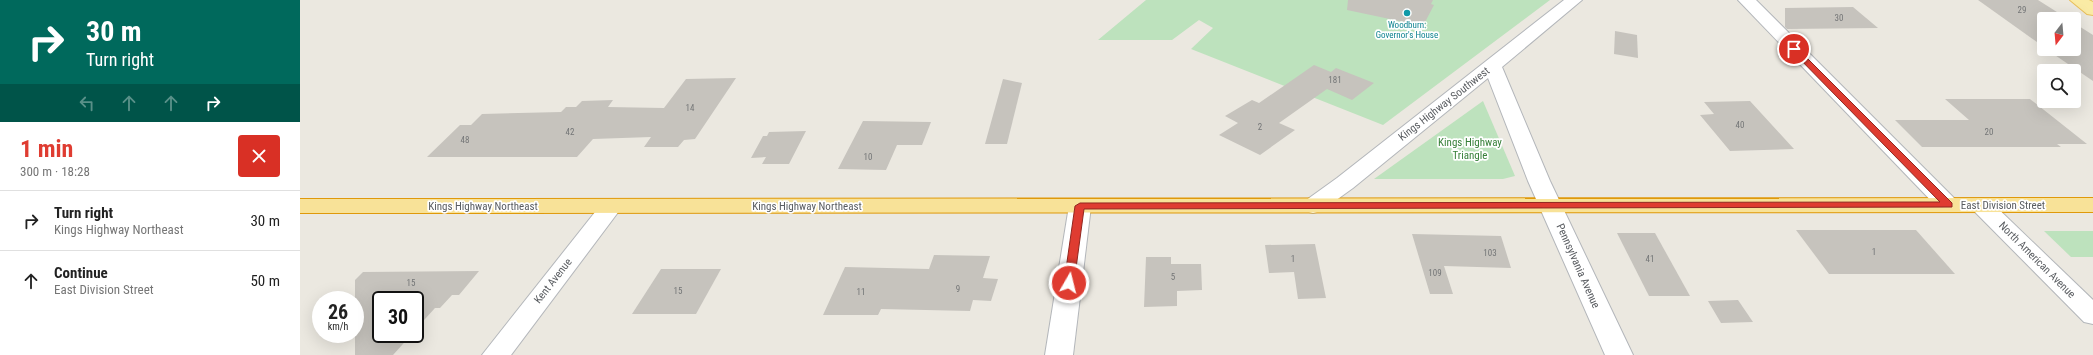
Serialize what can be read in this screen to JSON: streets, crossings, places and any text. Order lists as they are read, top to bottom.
{
  "streets": {
    "highway": ["East Division Street", "Kings Highway Northeast"],
    "street": [
      "Kings Highway Southwest",
      "North American Avenue",
      "Pennsylvania Avenue",
      "Kent Avenue"
    ]
  },
  "crossings": [
    ["Kings Highway Southwest", "East Division Street"],
    ["Kings Highway Southwest", "Kings Highway Northeast"],
    ["Kings Highway Southwest", "Pennsylvania Avenue"],
    ["East Division Street", "Kings Highway Northeast"],
    ["East Division Street", "North American Avenue"],
    ["East Division Street", "Pennsylvania Avenue"],
    ["Kings Highway Northeast", "Kent Avenue"]
  ],
  "parks": ["Kings Highway Triangle"],
  "places": ["Woodburn: Governor's House"],
  "house_numbers": [
    "29",
    "30",
    "181",
    "14",
    "40",
    "2",
    "42",
    "20",
    "48",
    "10",
    "1",
    "103",
    "1",
    "41",
    "109",
    "5",
    "15",
    "9",
    "15",
    "11"
  ],
  "north": "bottom",
  "page": {
    "turn": ["30 m", "Turn right"],
    "heading": ["1 min", "300 m · 18:28"],
    "list": [
      {
        "name": "Turn right",
        "note": "Kings Highway Northeast",
        "value": "30 m"
      },
      {
        "name": "Continue",
        "note": "East Division Street",
        "value": "50 m"
      }
    ],
    "speed": "26 km/h",
    "limit": "30"
  }
}
